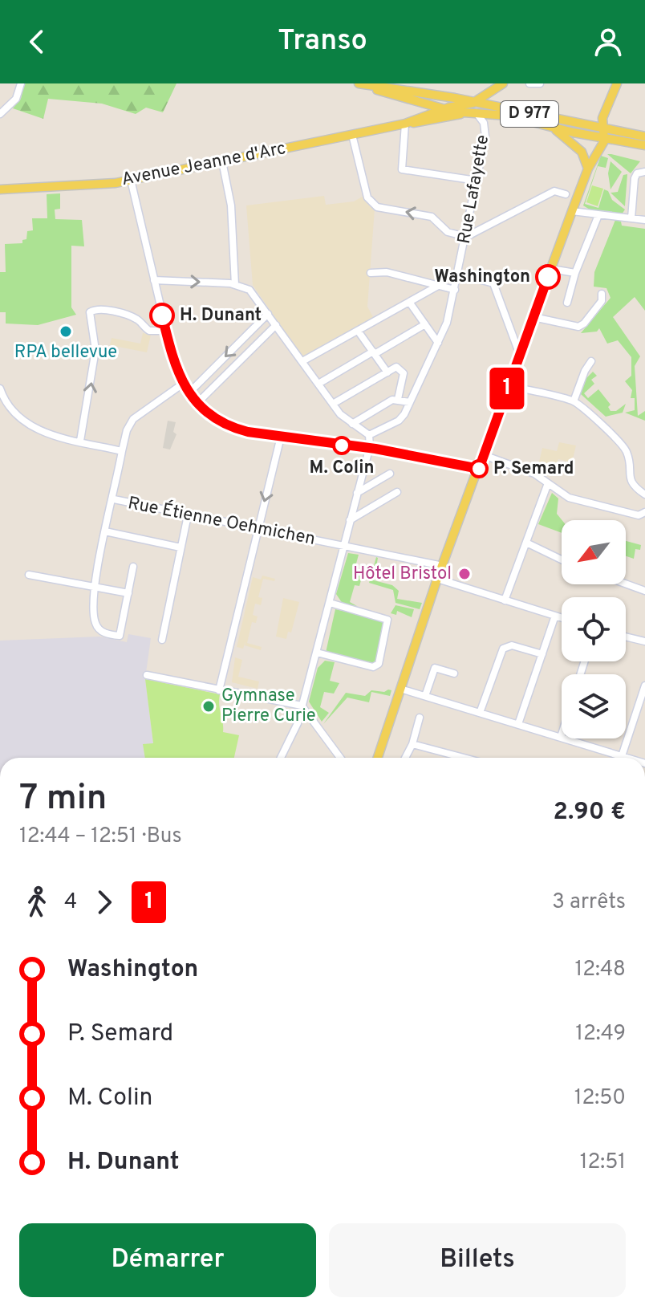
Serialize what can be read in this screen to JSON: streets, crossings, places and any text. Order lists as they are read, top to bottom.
{
  "streets": {
    "main road": ["D 977", "Avenue Jeanne d'Arc"],
    "street": ["Rue Lafayette", "Rue Étienne Oehmichen"]
  },
  "crossings": [
    ["D 977", "Avenue Jeanne d'Arc"],
    ["D 977", "Rue Lafayette"]
  ],
  "places": [
    "Washington",
    "H. Dunant",
    "RPA bellevue",
    "M. Colin",
    "P. Semard",
    "Hôtel Bristol",
    "Gymnase Pierre Curie"
  ],
  "lines": ["bus line 1"],
  "north": "bottom left",
  "page": {
    "header": "Transo",
    "on_map": "1",
    "heading": ["7 min", "12:44 – 12:51 · Bus", "2.90 €"],
    "legs": ["4", "1", "3 arrêts"],
    "list": [
      {
        "name": "Washington",
        "value": "12:48"
      },
      {
        "name": "P. Semard",
        "value": "12:49"
      },
      {
        "name": "M. Colin",
        "value": "12:50"
      },
      {
        "name": "H. Dunant",
        "value": "12:51"
      }
    ],
    "buttons": ["Démarrer", "Billets"]
  }
}
